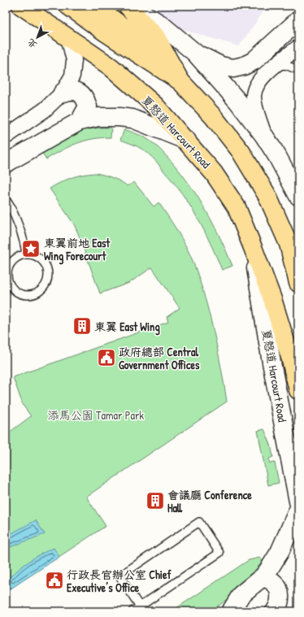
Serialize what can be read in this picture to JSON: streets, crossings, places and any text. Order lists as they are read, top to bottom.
{
  "streets": {
    "main road": ["夏慤道 Harcourt Road"]
  },
  "parks": ["添馬公園 Tamar Park"],
  "places": {
    "place": ["東翼前地 East Wing Forecourt"],
    "building": ["東翼 East Wing", "會議廳 Conference Hall"],
    "public building": ["政府總部 Central Government Offices", "行政長官辦公室 Chief Executive’s Office"]
  },
  "north": "bottom left"
}
